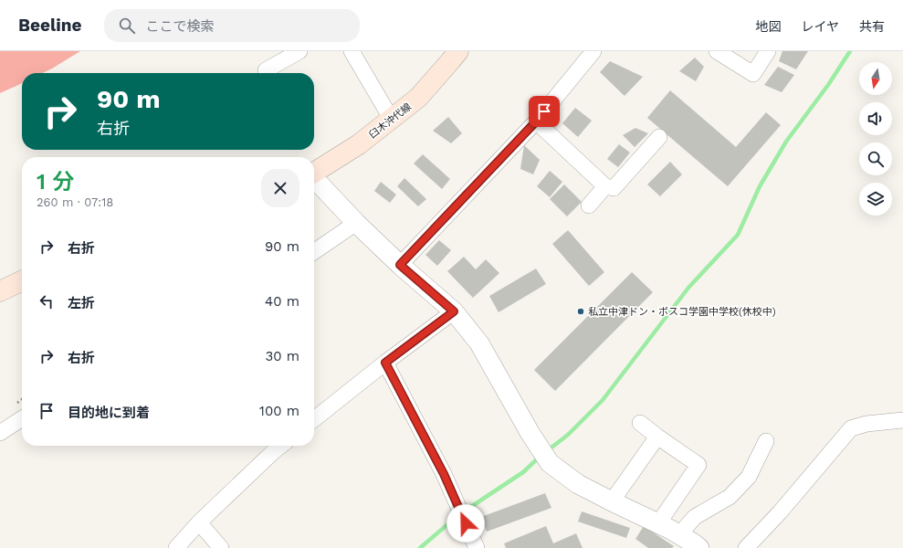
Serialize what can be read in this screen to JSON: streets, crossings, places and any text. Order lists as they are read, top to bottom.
{
  "streets": {
    "main road": ["臼木沖代線"]
  },
  "places": ["私立中津ドン・ボスコ学園中学校(休校中)"],
  "north": "bottom",
  "page": {
    "header": "Beeline",
    "search": "ここで検索",
    "nav": ["地図", "レイヤ", "共有"],
    "turn": ["90 m", "右折"],
    "heading": ["1 分", "260 m · 07:18"],
    "list": [
      {
        "name": "右折",
        "value": "90 m"
      },
      {
        "name": "左折",
        "value": "40 m"
      },
      {
        "name": "右折",
        "value": "30 m"
      },
      {
        "name": "目的地に到着",
        "value": "100 m"
      }
    ]
  }
}
